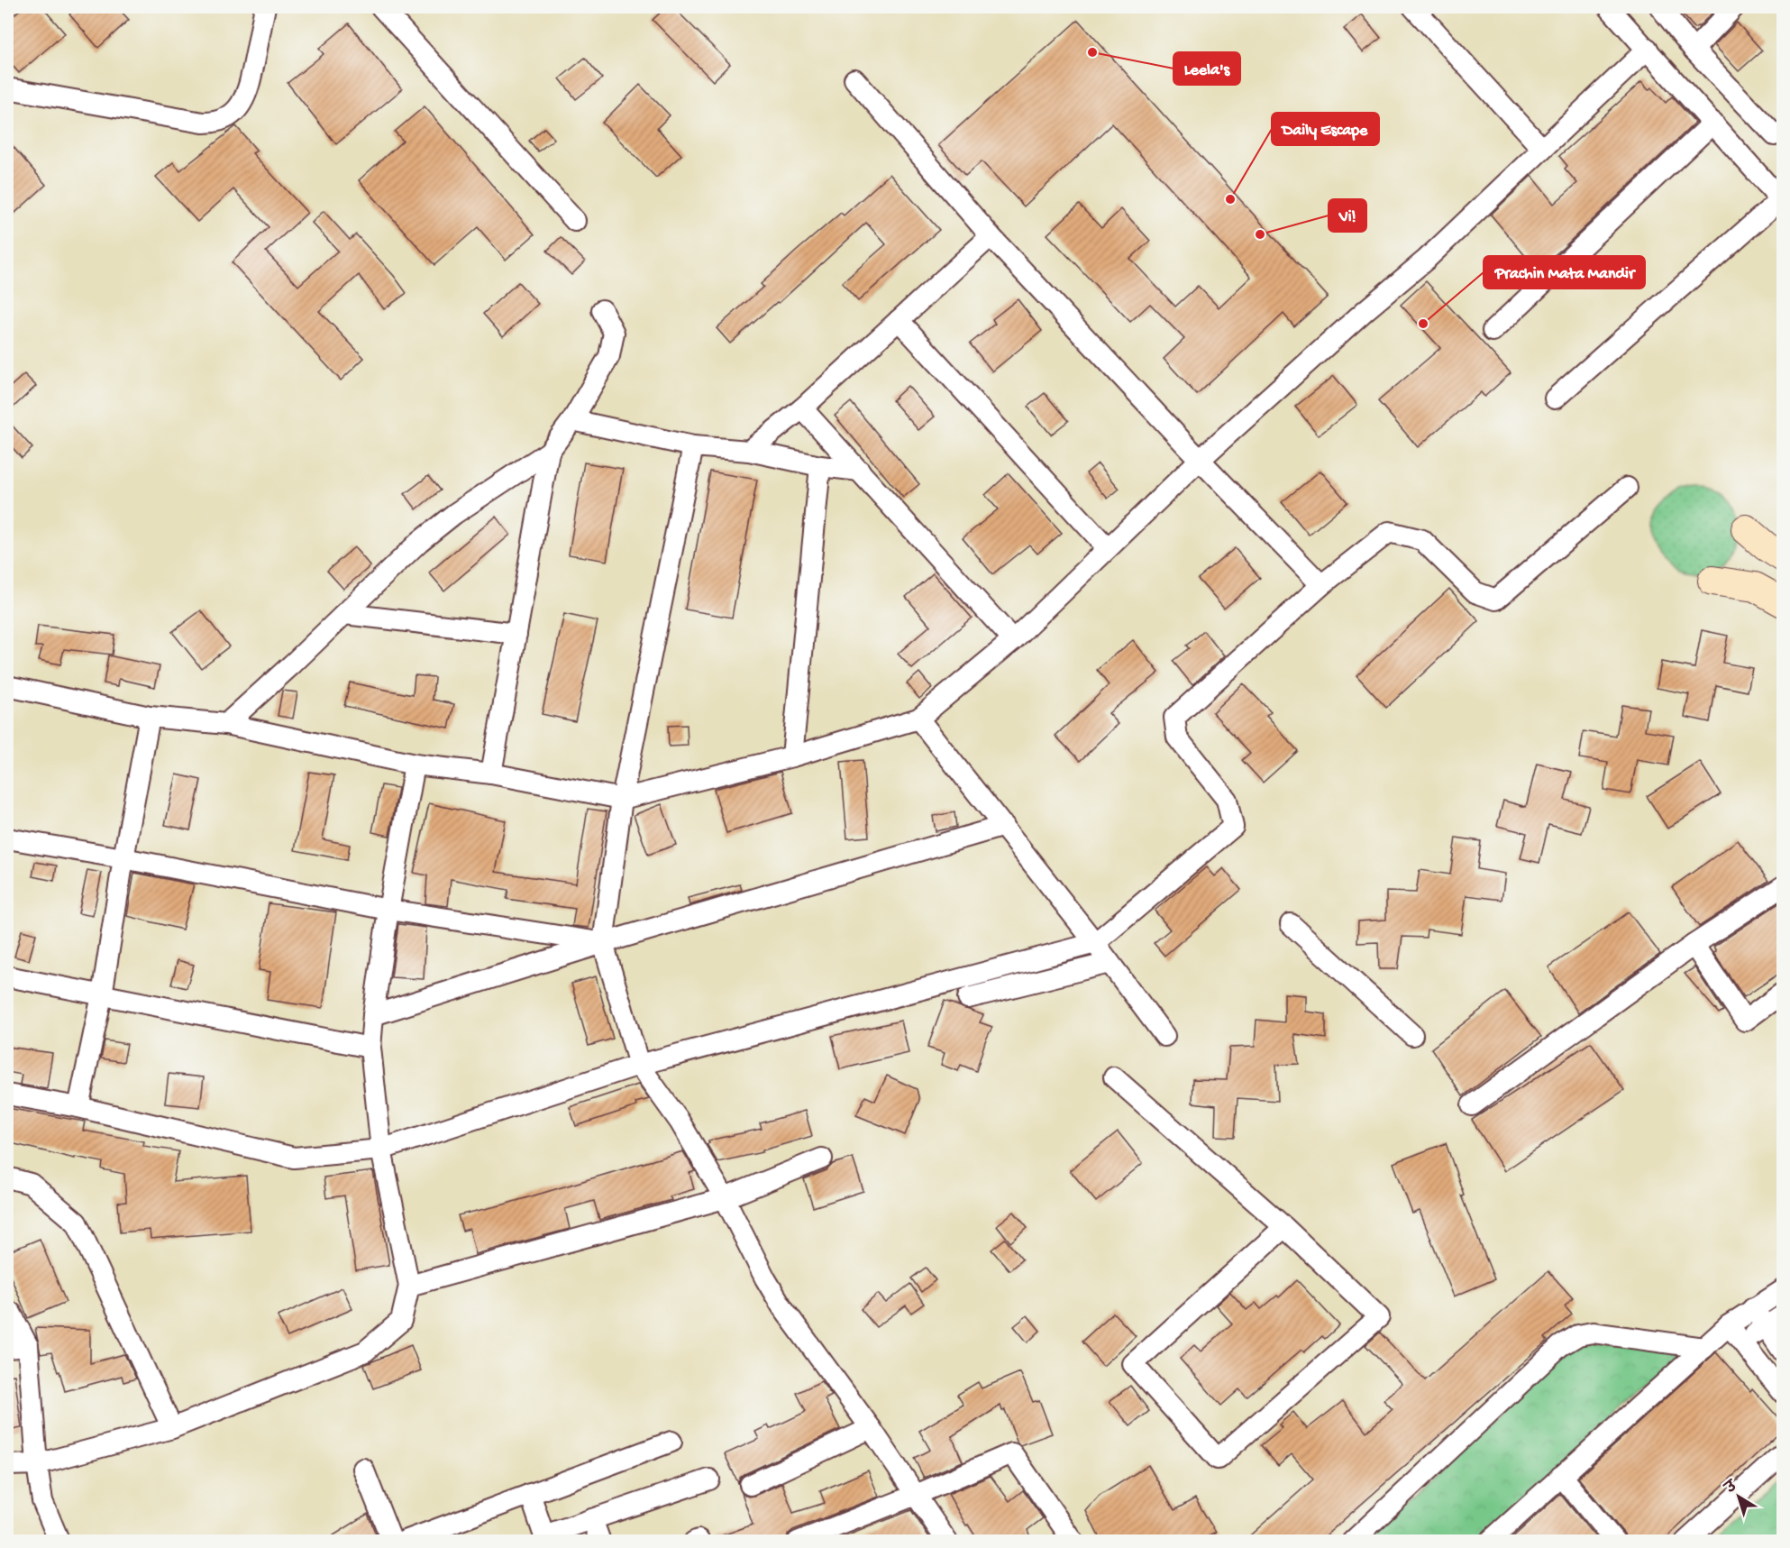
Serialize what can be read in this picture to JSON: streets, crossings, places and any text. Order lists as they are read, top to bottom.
{
  "places": [
    "Leela's",
    "Daily Escape",
    "Vi!",
    "Prachin Mata Mandir"
  ],
  "north": "top left"
}
